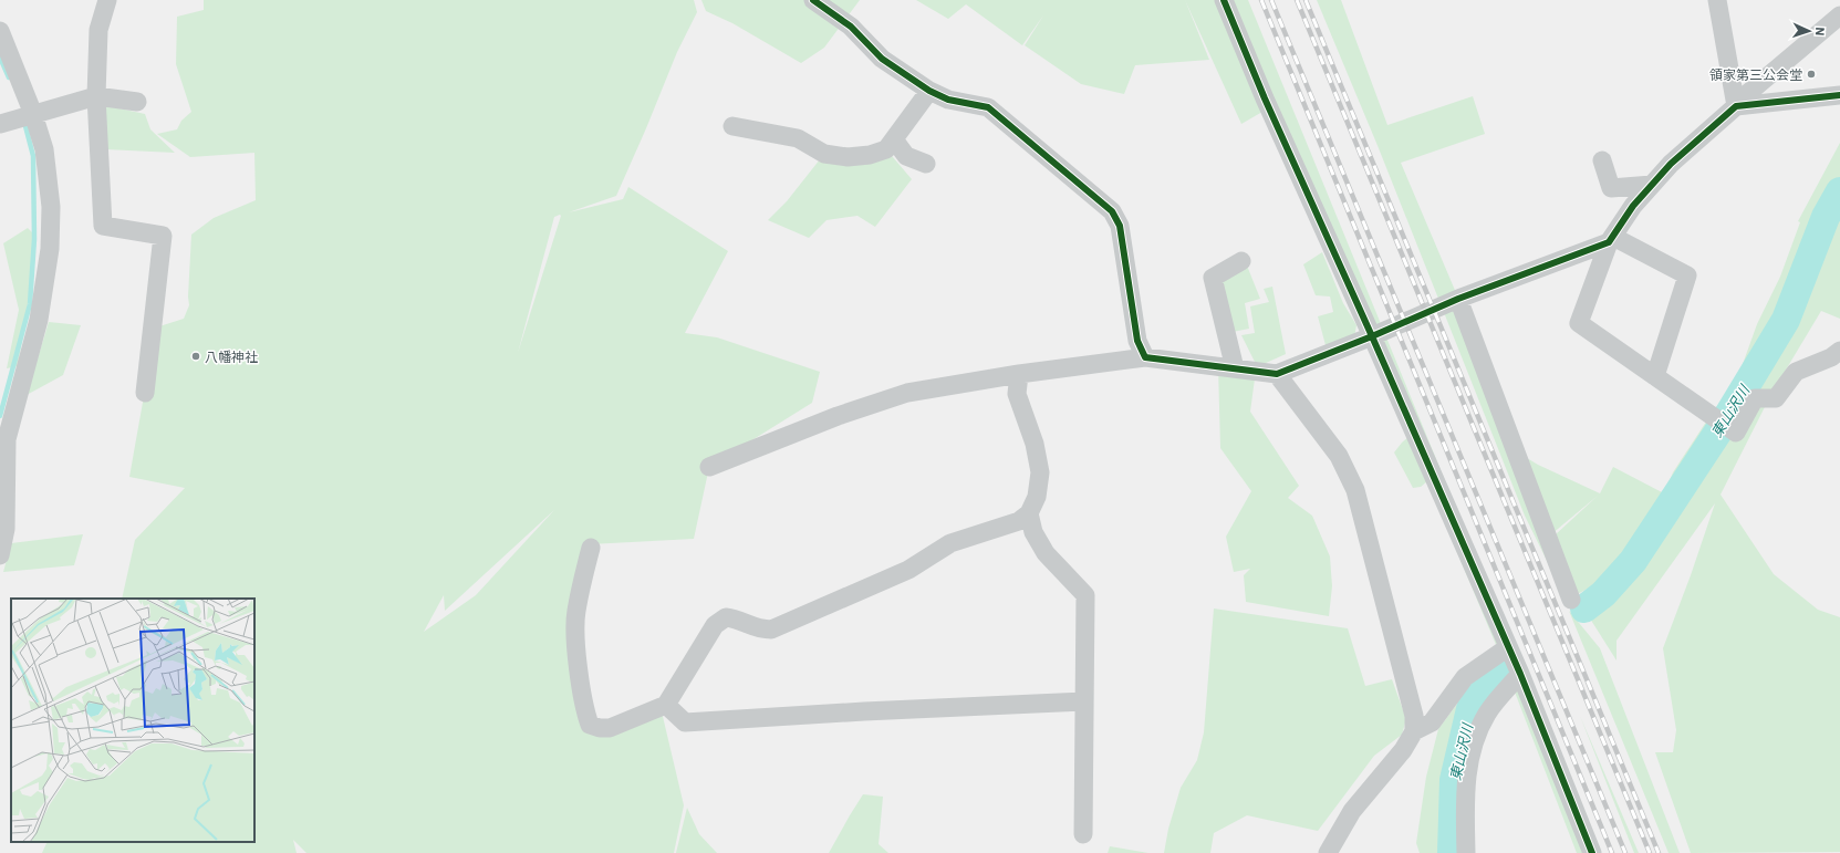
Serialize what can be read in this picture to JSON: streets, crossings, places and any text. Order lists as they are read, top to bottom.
{
  "water": ["東山沢川"],
  "places": ["領家第三公会堂", "八幡神社"],
  "north": "right"
}
